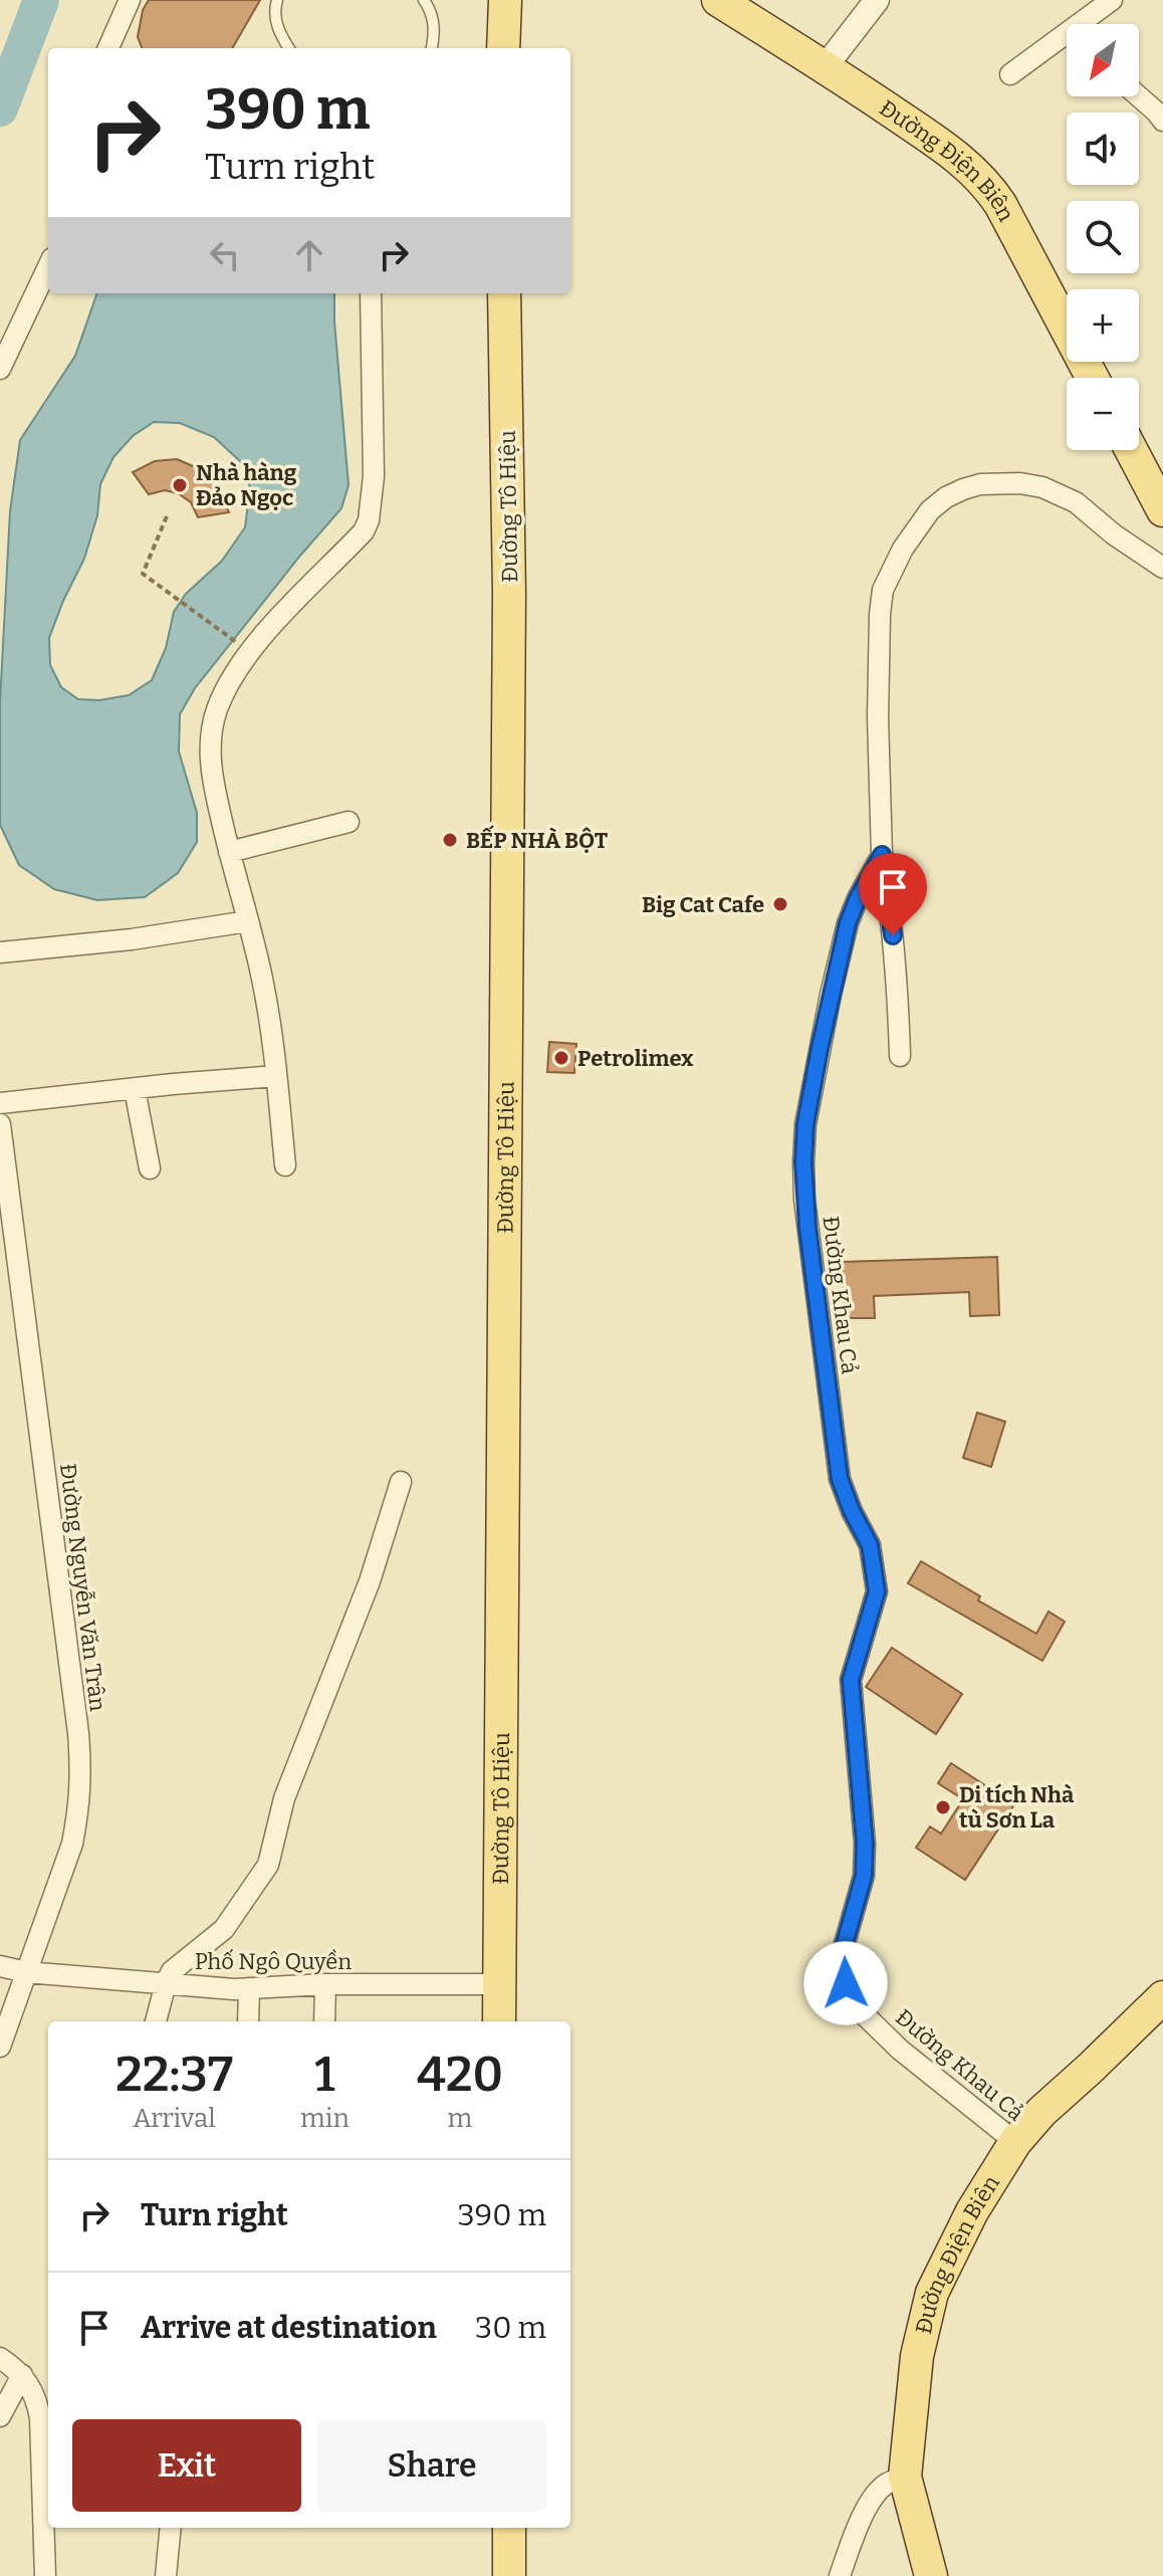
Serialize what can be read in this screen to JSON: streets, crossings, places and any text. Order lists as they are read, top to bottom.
{
  "streets": {
    "main road": ["Đường Điện Biên", "Đường Tô Hiệu"],
    "street": ["Đường Khau Cả", "Đường Nguyễn Văn Trân", "Phố Ngô Quyền"]
  },
  "crossings": [
    ["Đường Điện Biên", "Đường Khau Cả"],
    ["Đường Tô Hiệu", "Phố Ngô Quyền"],
    ["Đường Nguyễn Văn Trân", "Phố Ngô Quyền"]
  ],
  "places": [
    "Nhà hàng Đảo Ngọc",
    "BẾP NHÀ BỘT",
    "Big Cat Cafe",
    "Petrolimex",
    "Di tích Nhà tù Sơn La"
  ],
  "north": "bottom left",
  "page": {
    "map_buttons": ["+", "−"],
    "turn": ["390 m", "Turn right"],
    "eta": [
      "22:37",
      "Arrival",
      "1",
      "min",
      "420",
      "m"
    ],
    "list": [
      {
        "name": "Turn right",
        "value": "390 m"
      },
      {
        "name": "Arrive at destination",
        "value": "30 m"
      }
    ],
    "buttons": ["Exit", "Share"]
  }
}
